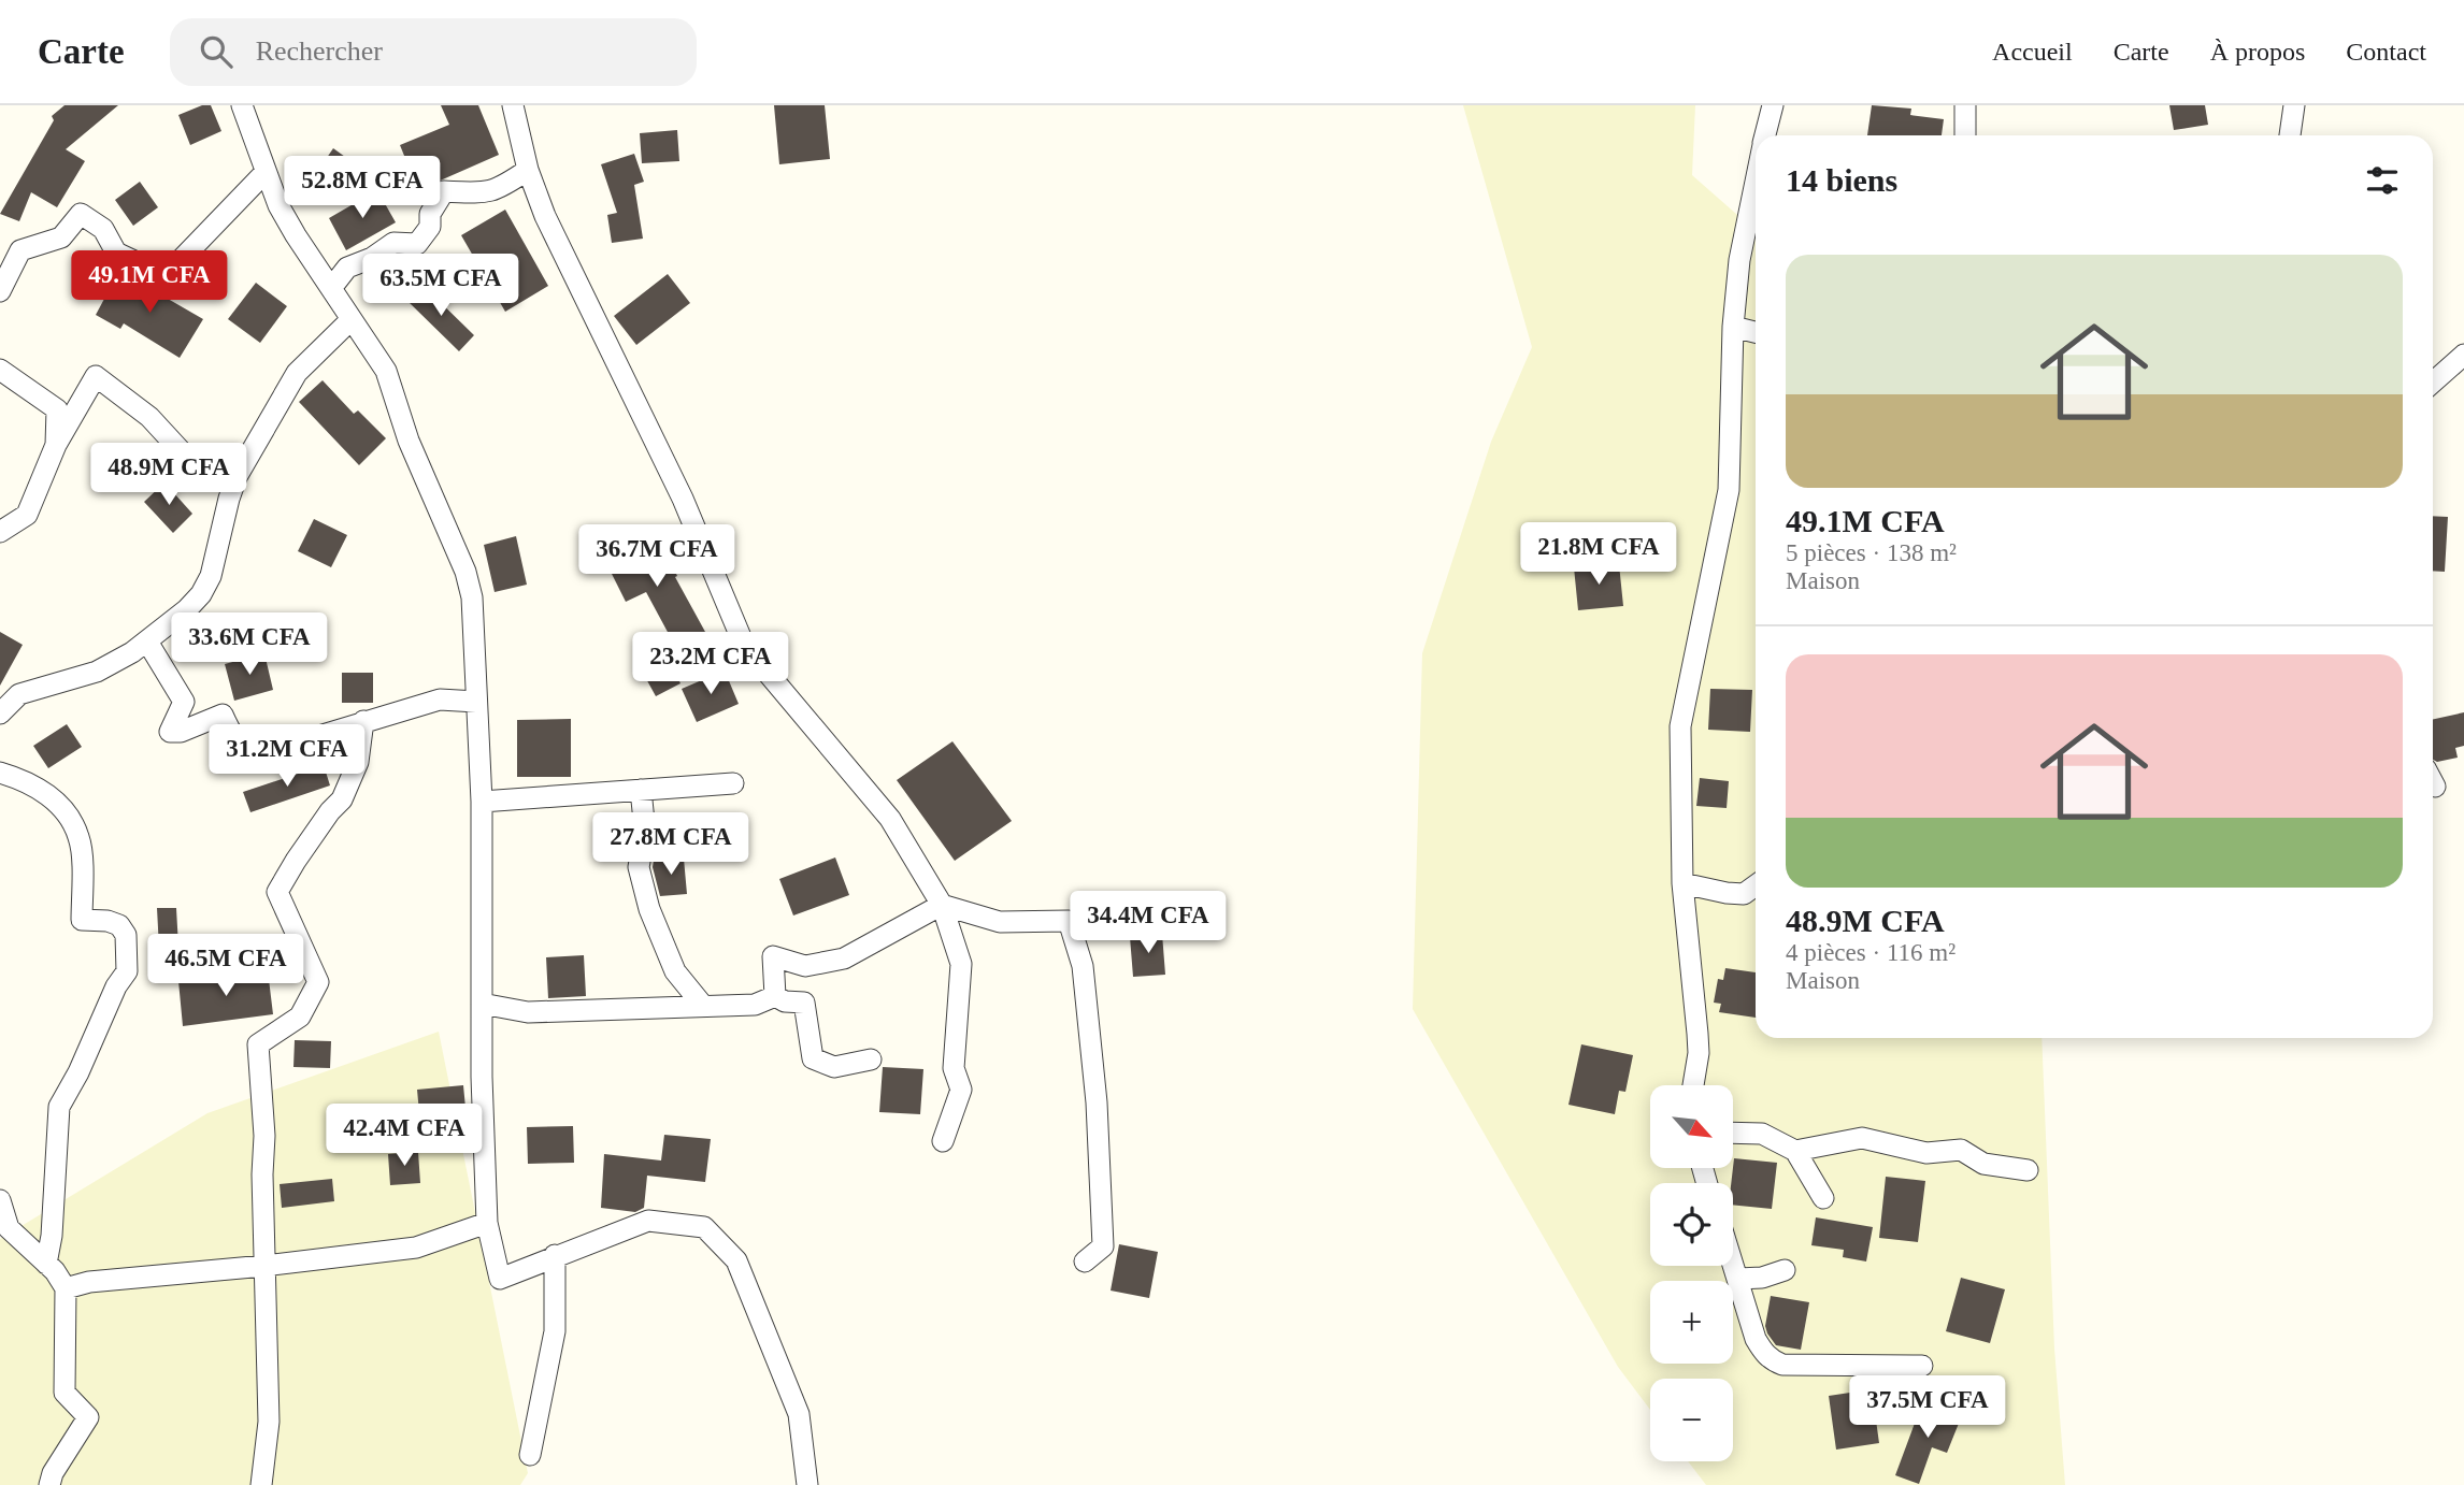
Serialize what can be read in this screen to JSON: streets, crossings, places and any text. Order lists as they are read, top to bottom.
{
  "north": "bottom right",
  "page": {
    "header": "Carte",
    "search": "Rechercher",
    "nav": [
      "Accueil",
      "Carte",
      "À propos",
      "Contact"
    ],
    "heading": "14 biens",
    "price": [
      "52.8M CFA",
      "49.1M CFA",
      "63.5M CFA",
      "48.9M CFA",
      "21.8M CFA",
      "36.7M CFA",
      "33.6M CFA",
      "23.2M CFA",
      "31.2M CFA",
      "27.8M CFA",
      "34.4M CFA",
      "46.5M CFA",
      "42.4M CFA",
      "37.5M CFA"
    ],
    "list": [
      {
        "name": "49.1M CFA",
        "note": "5 pièces · 138 m² · Maison"
      },
      {
        "name": "48.9M CFA",
        "note": "4 pièces · 116 m² · Maison"
      }
    ],
    "map_buttons": ["+", "−"]
  }
}
